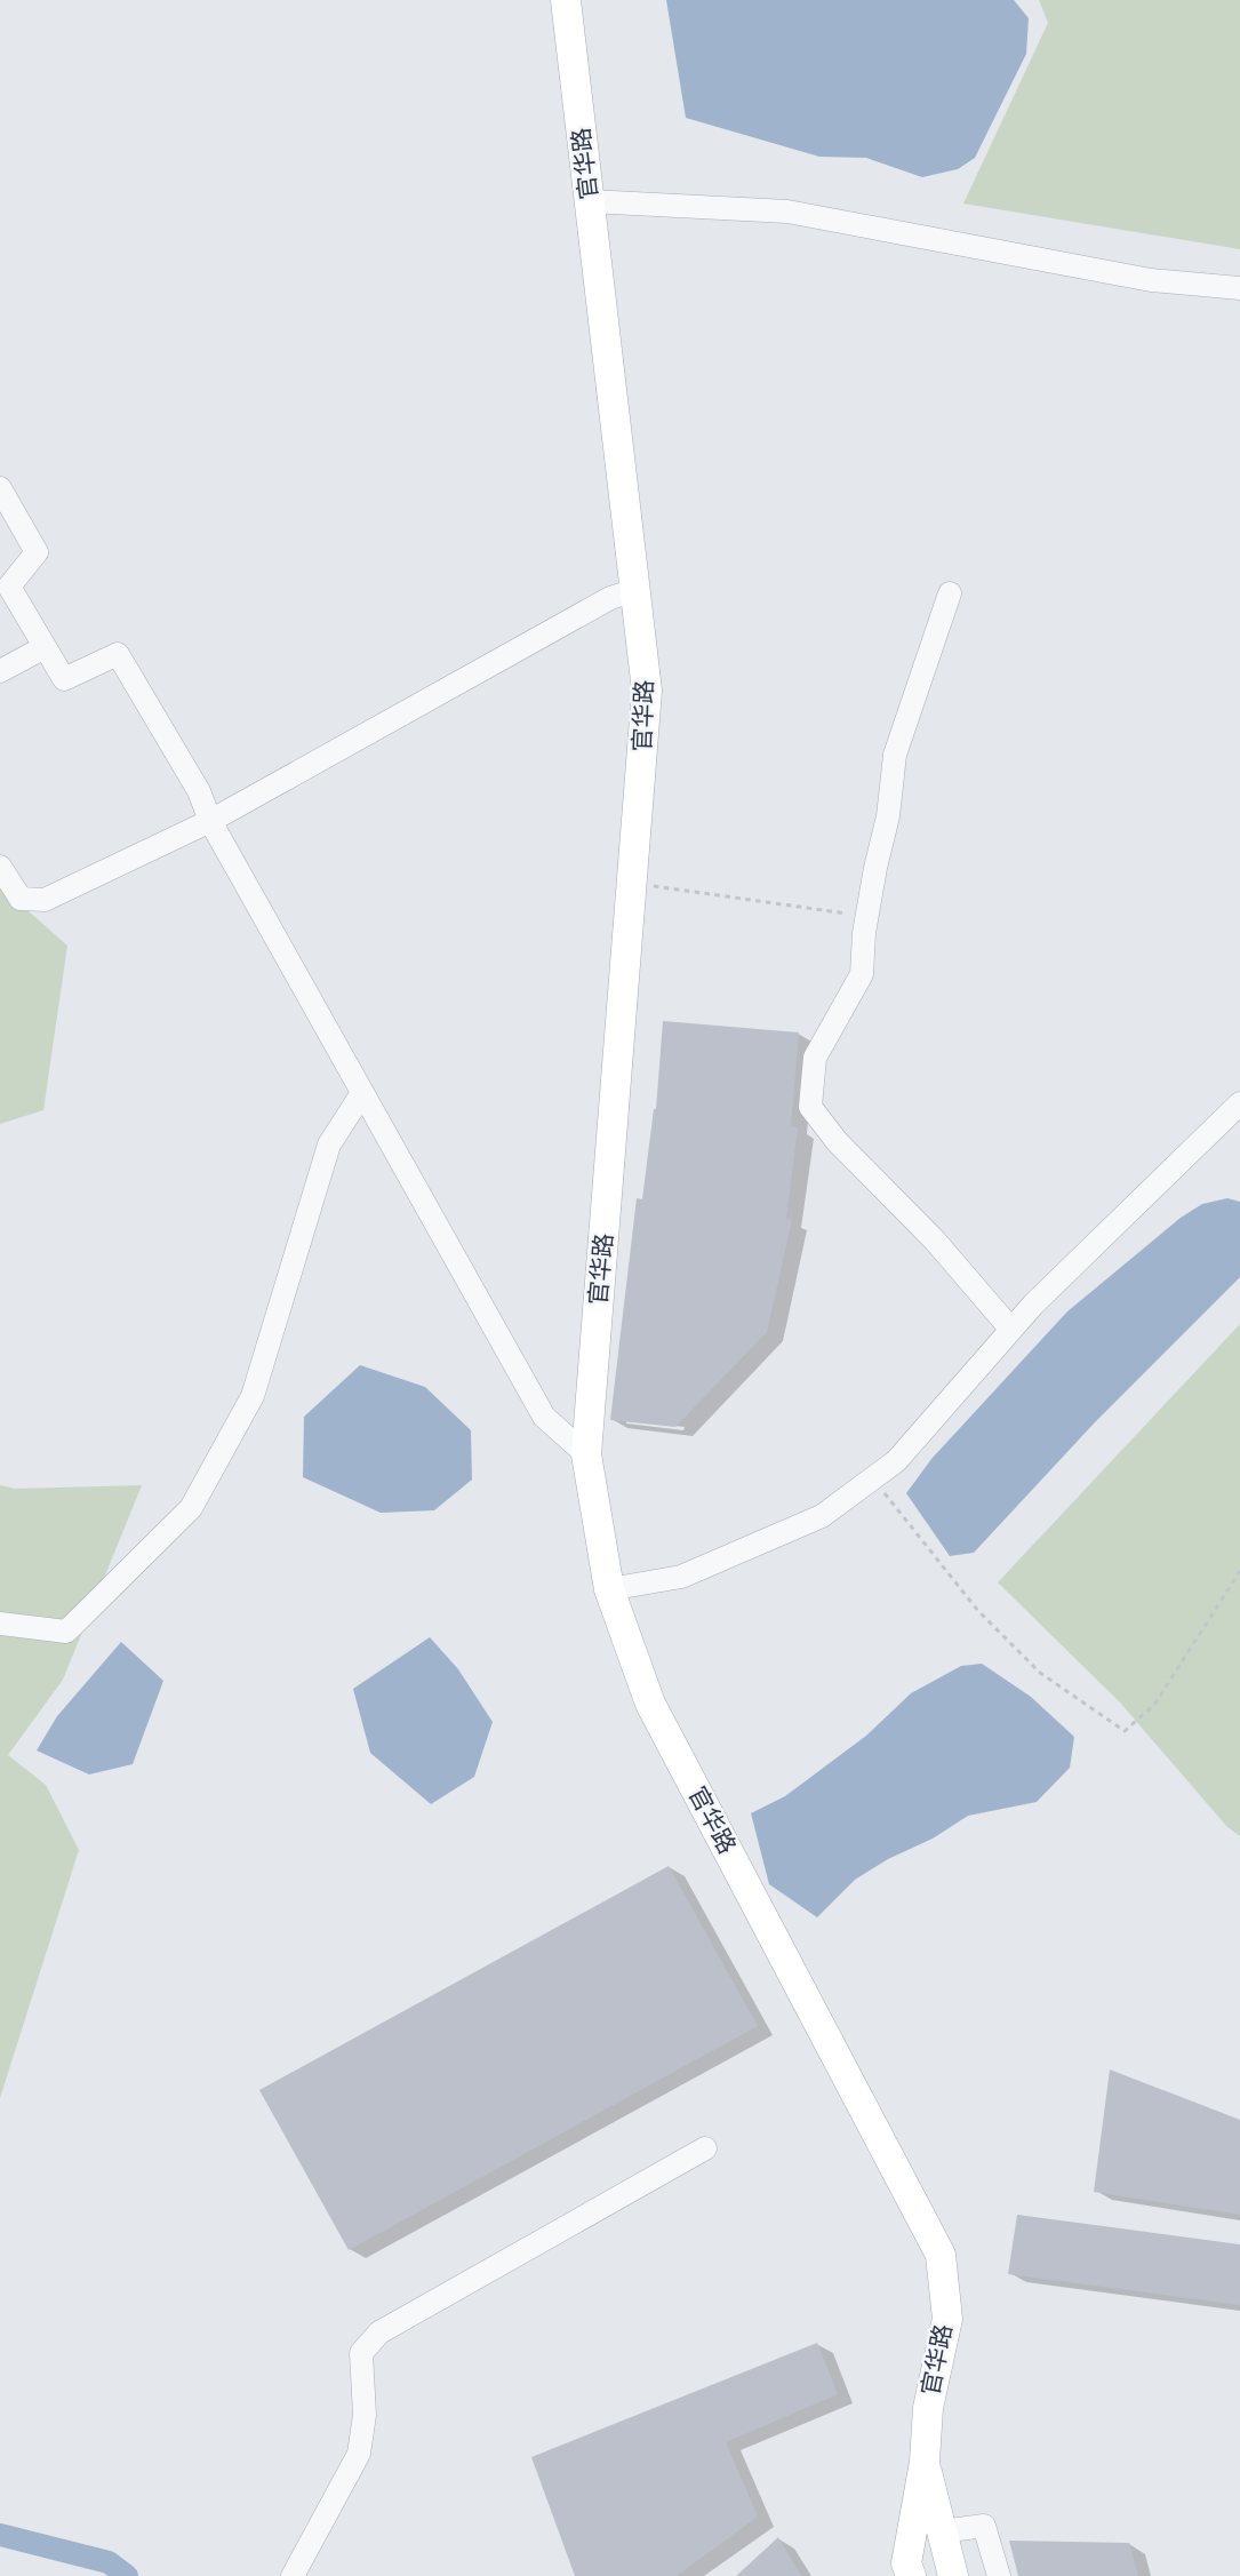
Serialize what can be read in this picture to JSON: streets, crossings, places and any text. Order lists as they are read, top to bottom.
{
  "streets": {
    "main road": ["官华路"]
  }
}
